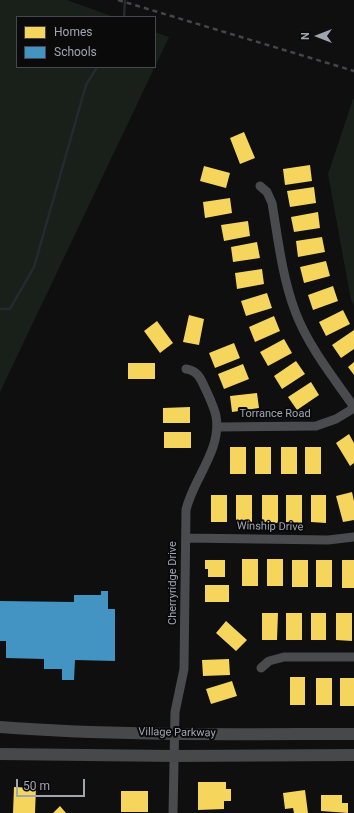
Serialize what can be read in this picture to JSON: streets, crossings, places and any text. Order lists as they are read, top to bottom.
{
  "streets": {
    "main road": ["Village Parkway"],
    "street": ["Torrance Road", "Winship Drive", "Cherryridge Drive"]
  },
  "crossings": [
    ["Torrance Road", "Cherryridge Drive"],
    ["Winship Drive", "Cherryridge Drive"],
    ["Cherryridge Drive", "Village Parkway"]
  ],
  "legend": ["Homes", "Schools"],
  "scale_bar": "50 m",
  "north": "left"
}
